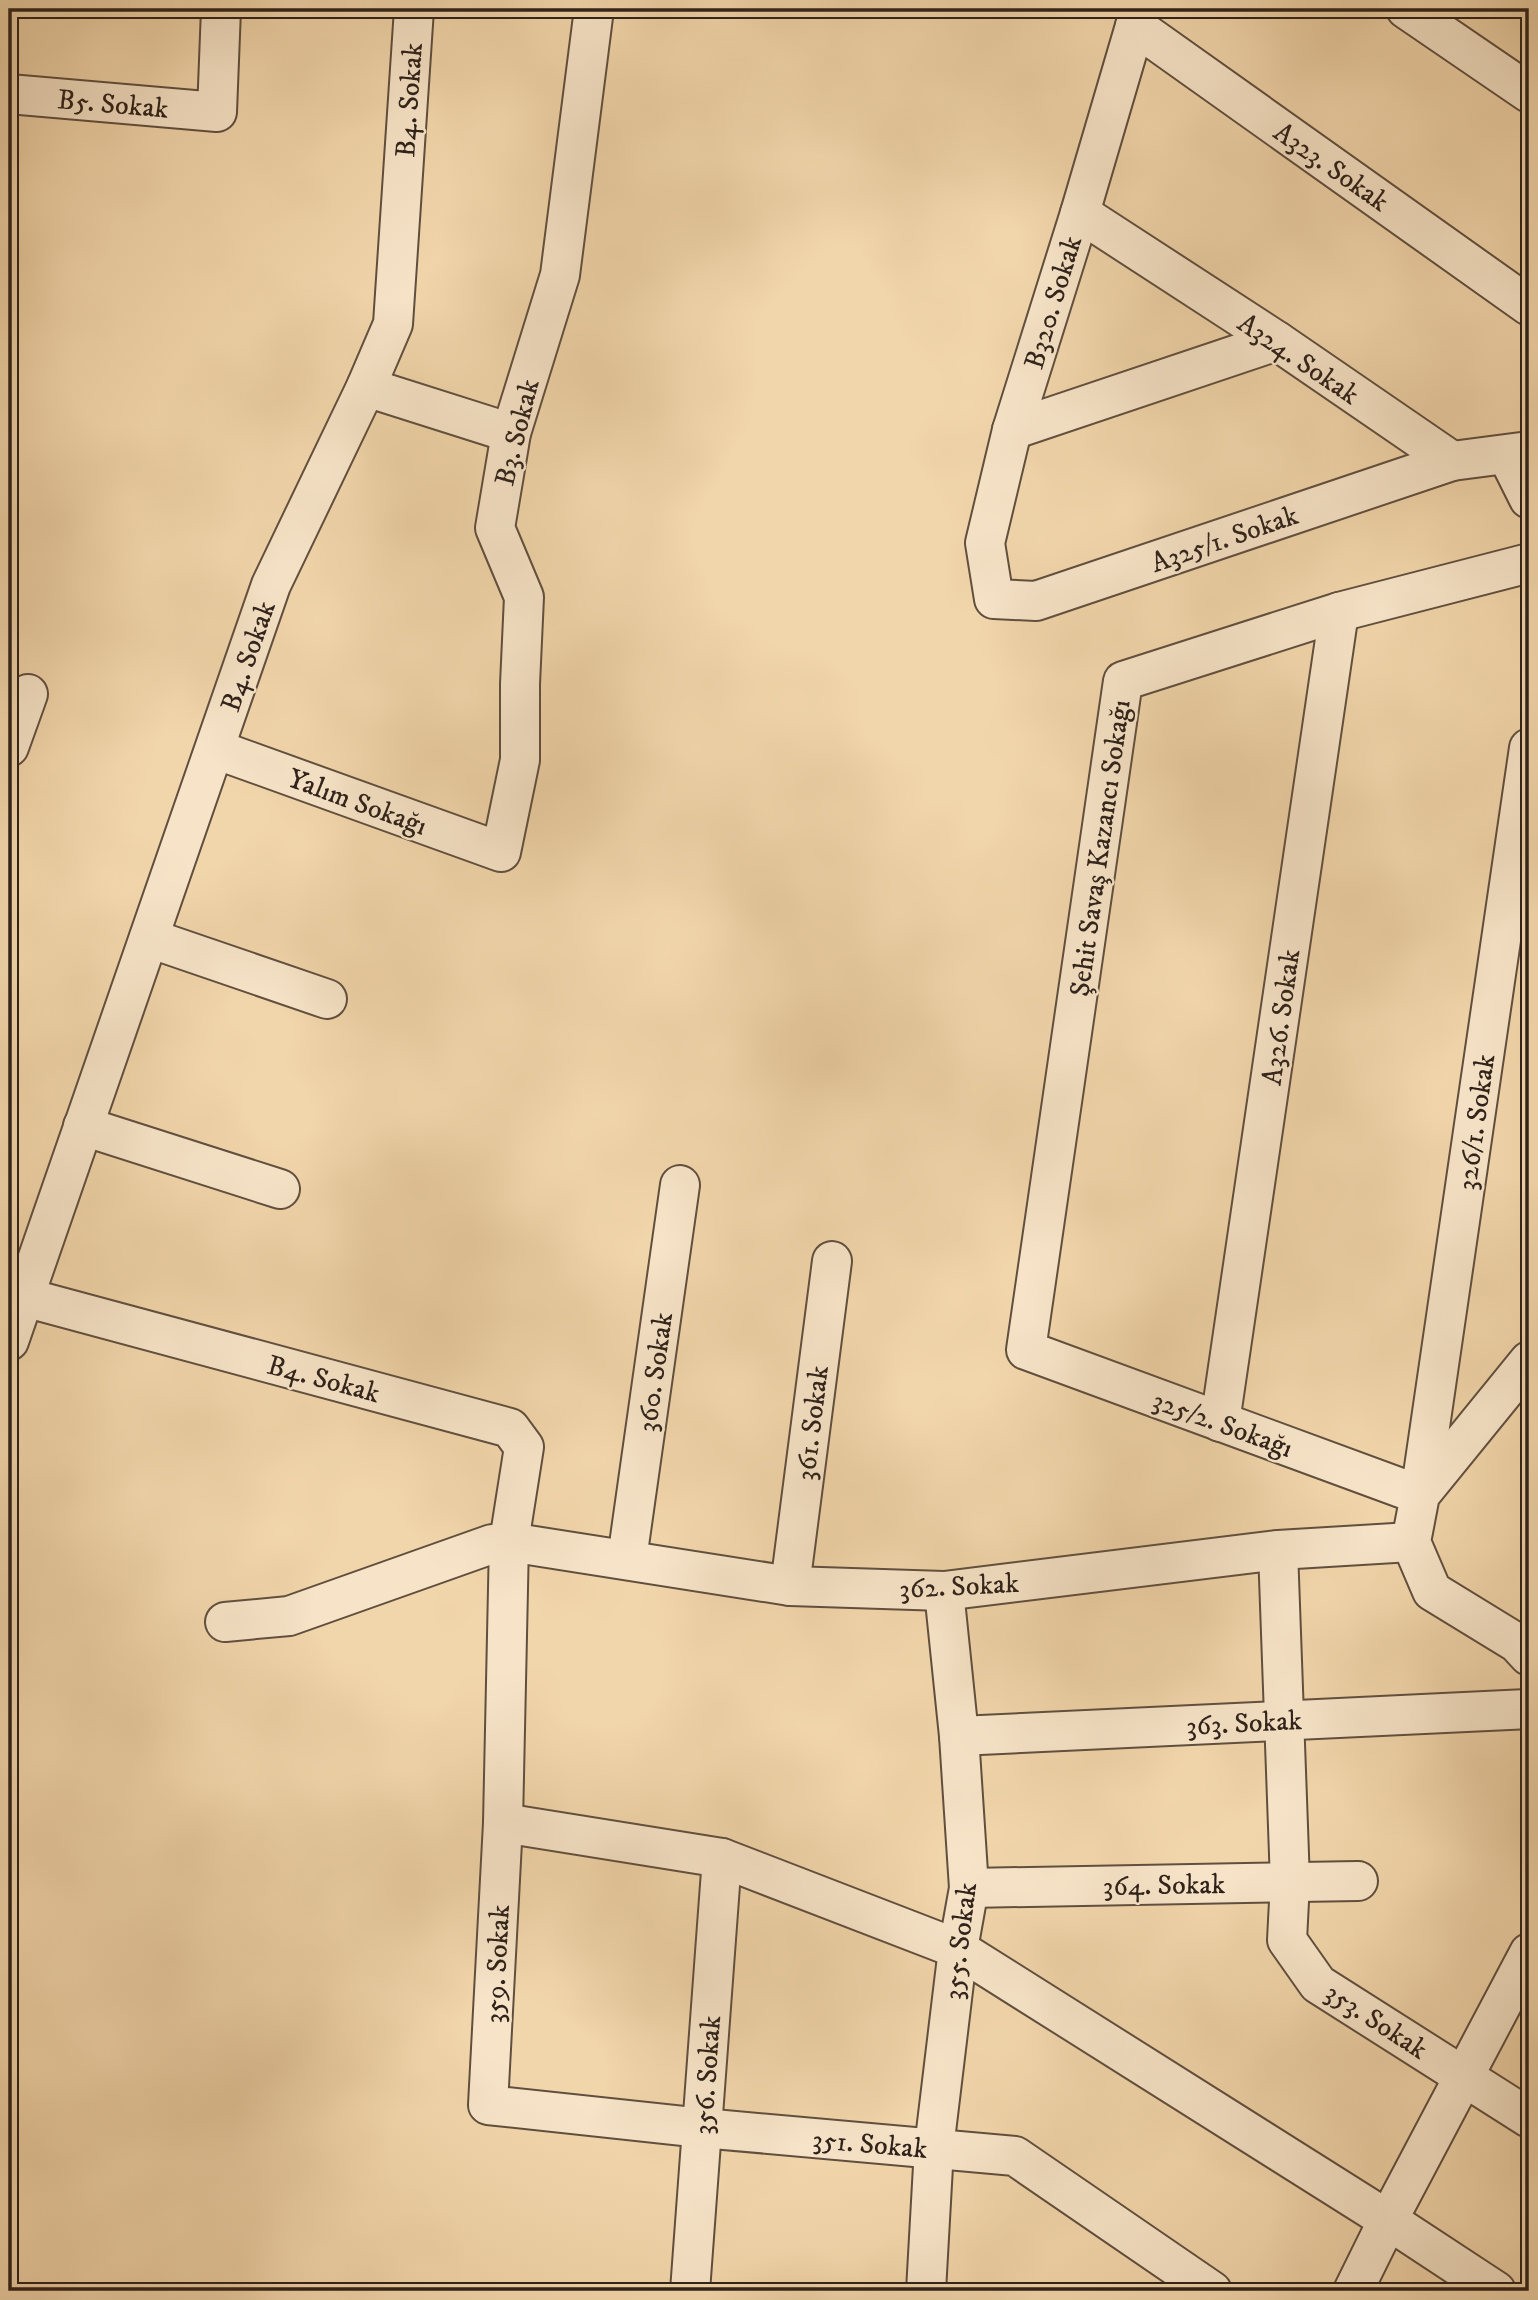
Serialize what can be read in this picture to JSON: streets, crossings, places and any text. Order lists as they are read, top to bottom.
{
  "streets": {
    "street": [
      "B4. Sokak",
      "B5. Sokak",
      "A323. Sokak",
      "B320. Sokak",
      "A324. Sokak",
      "B3. Sokak",
      "A325/1. Sokak",
      "Yalım Sokağı",
      "Şehit Savaş Kazancı Sokağı",
      "A326. Sokak",
      "326/1. Sokak",
      "360. Sokak",
      "361. Sokak",
      "325/2. Sokağı",
      "362. Sokak",
      "363. Sokak",
      "364. Sokak",
      "355. Sokak",
      "359. Sokak",
      "353. Sokak",
      "356. Sokak",
      "351. Sokak"
    ]
  },
  "crossings": [
    ["B4. Sokak", "Yalım Sokağı"],
    ["B4. Sokak", "362. Sokak"],
    ["B4. Sokak", "359. Sokak"],
    ["A323. Sokak", "B320. Sokak"],
    ["B320. Sokak", "A324. Sokak"],
    ["B320. Sokak", "A325/1. Sokak"],
    ["A324. Sokak", "A325/1. Sokak"],
    ["B3. Sokak", "Yalım Sokağı"],
    ["Şehit Savaş Kazancı Sokağı", "A326. Sokak"],
    ["Şehit Savaş Kazancı Sokağı", "325/2. Sokağı"],
    ["A326. Sokak", "325/2. Sokağı"],
    ["326/1. Sokak", "325/2. Sokağı"],
    ["326/1. Sokak", "362. Sokak"],
    ["360. Sokak", "362. Sokak"],
    ["361. Sokak", "362. Sokak"],
    ["362. Sokak", "355. Sokak"],
    ["362. Sokak", "353. Sokak"],
    ["363. Sokak", "355. Sokak"],
    ["363. Sokak", "353. Sokak"],
    ["364. Sokak", "355. Sokak"],
    ["364. Sokak", "353. Sokak"],
    ["355. Sokak", "351. Sokak"],
    ["359. Sokak", "351. Sokak"],
    ["356. Sokak", "351. Sokak"]
  ]
}
